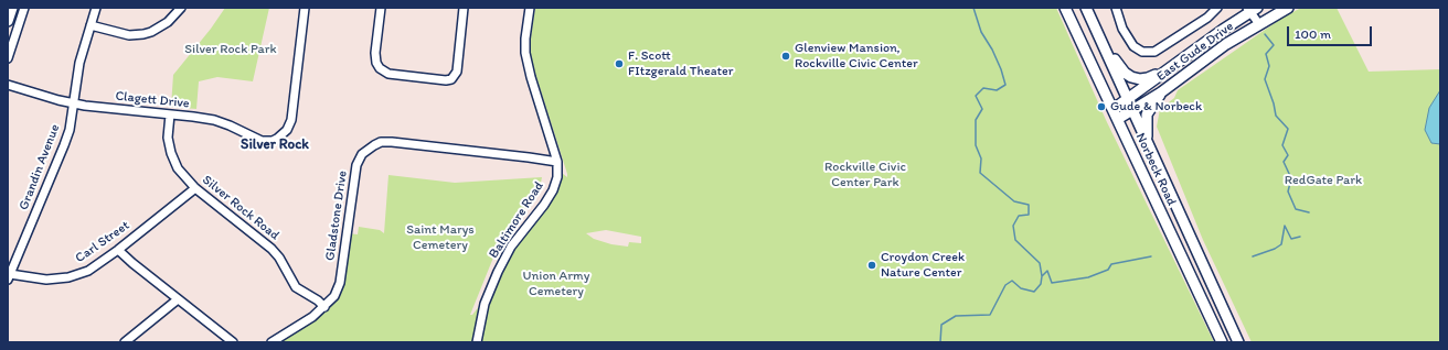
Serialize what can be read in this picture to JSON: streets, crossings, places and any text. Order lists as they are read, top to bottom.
{
  "streets": {
    "main road": ["East Gude Drive", "Norbeck Road"],
    "street": [
      "Clagett Drive",
      "Grandin Avenue",
      "Silver Rock Road",
      "Gladstone Drive",
      "Baltimore Road",
      "Carl Street"
    ]
  },
  "crossings": [
    ["East Gude Drive", "Norbeck Road"],
    ["Clagett Drive", "Grandin Avenue"],
    ["Clagett Drive", "Silver Rock Road"],
    ["Grandin Avenue", "Carl Street"],
    ["Silver Rock Road", "Gladstone Drive"],
    ["Silver Rock Road", "Carl Street"],
    ["Gladstone Drive", "Baltimore Road"]
  ],
  "districts": ["Silver Rock"],
  "parks": [
    "Silver Rock Park",
    "Rockville Civic Center Park",
    "RedGate Park",
    "Saint Marys Cemetery",
    "Union Army Cemetery"
  ],
  "places": [
    "Glenview Mansion, Rockville Civic Center",
    "F. Scott FItzgerald Theater",
    "Gude & Norbeck",
    "Croydon Creek Nature Center"
  ],
  "scale_bar": "100 m"
}
